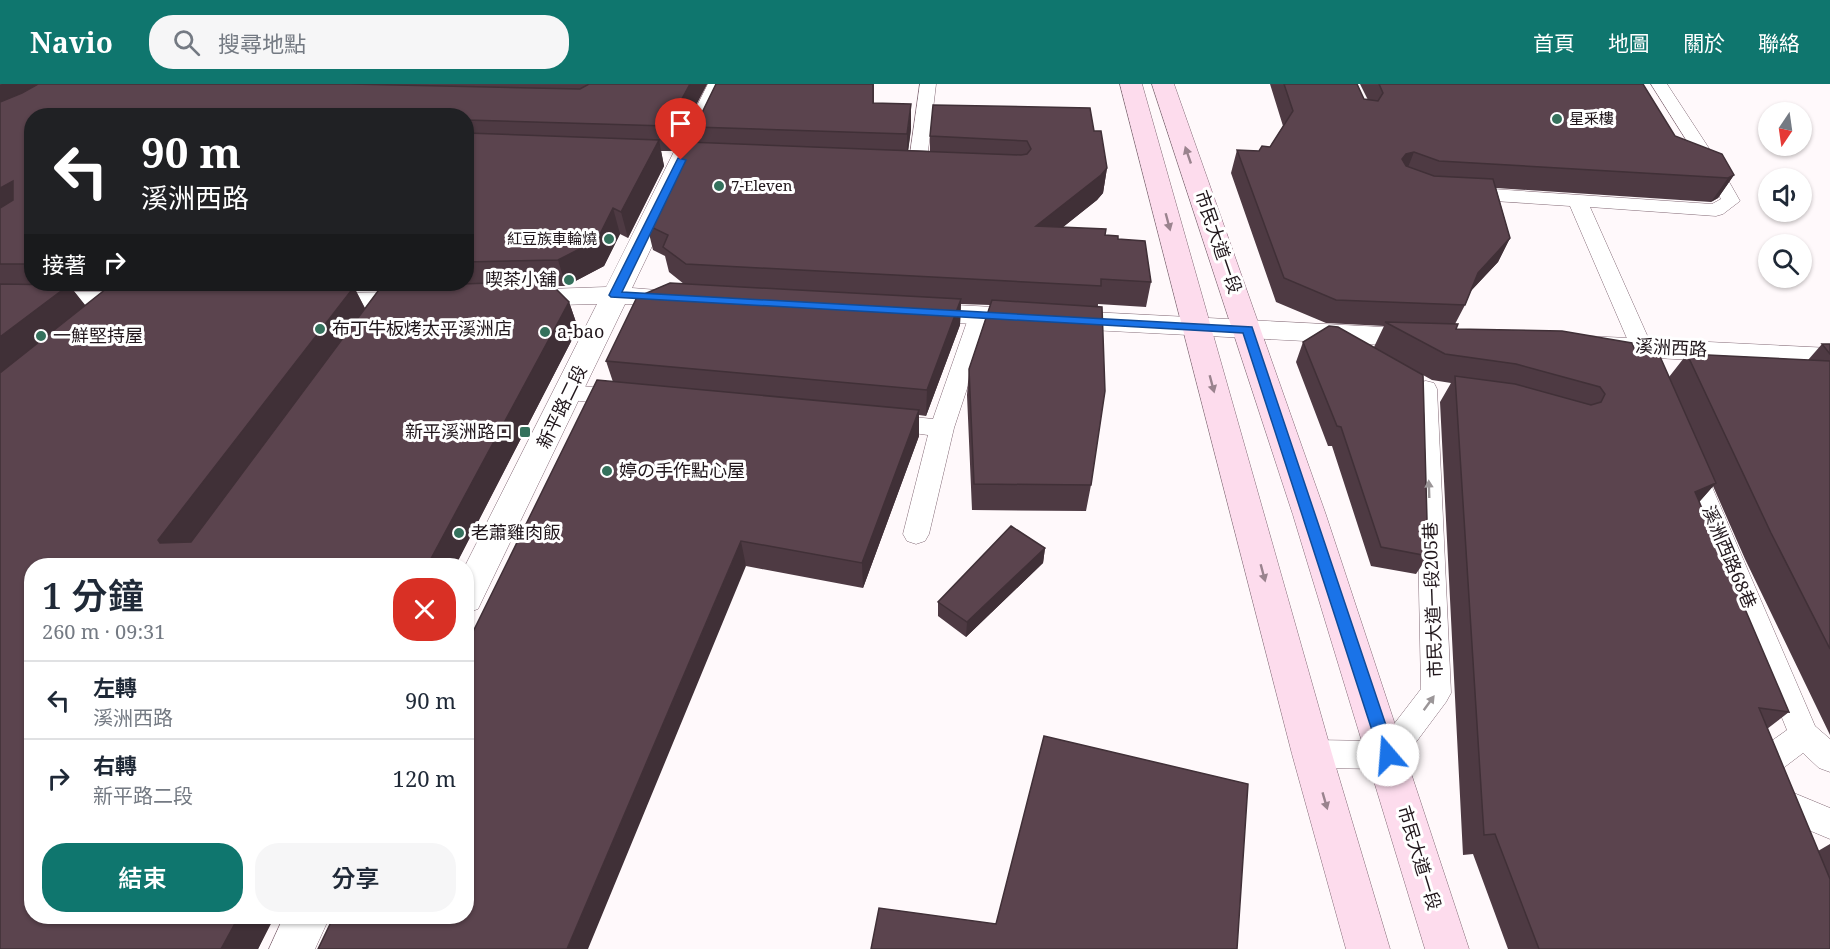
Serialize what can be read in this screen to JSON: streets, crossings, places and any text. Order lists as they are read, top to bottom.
{
  "streets": {
    "street": ["市民大道一段", "溪洲西路", "新平路二段"],
    "lane": ["溪洲西路68巷", "市民大道一段205巷"]
  },
  "crossings": [
    ["市民大道一段", "市民大道一段205巷"]
  ],
  "one_way": ["市民大道一段205巷"],
  "places": {
    "other": [
      "星釆樓",
      "7-Eleven",
      "紅豆族車輪燒",
      "喫茶小舖",
      "布丁牛板烤太平溪洲店",
      "a-bao",
      "一鮮堅持屋",
      "婷の手作點心屋",
      "老蕭雞肉飯"
    ],
    "transit": ["新平溪洲路口"]
  },
  "north": "bottom",
  "page": {
    "header": "Navio",
    "search": "搜尋地點",
    "nav": [
      "首頁",
      "地圖",
      "關於",
      "聯絡"
    ],
    "turn": ["90 m", "溪洲西路"],
    "then": "接著",
    "heading": ["1 分鐘", "260 m · 09:31"],
    "list": [
      {
        "name": "左轉",
        "note": "溪洲西路",
        "value": "90 m"
      },
      {
        "name": "右轉",
        "note": "新平路二段",
        "value": "120 m"
      }
    ],
    "buttons": ["結束", "分享"]
  }
}
